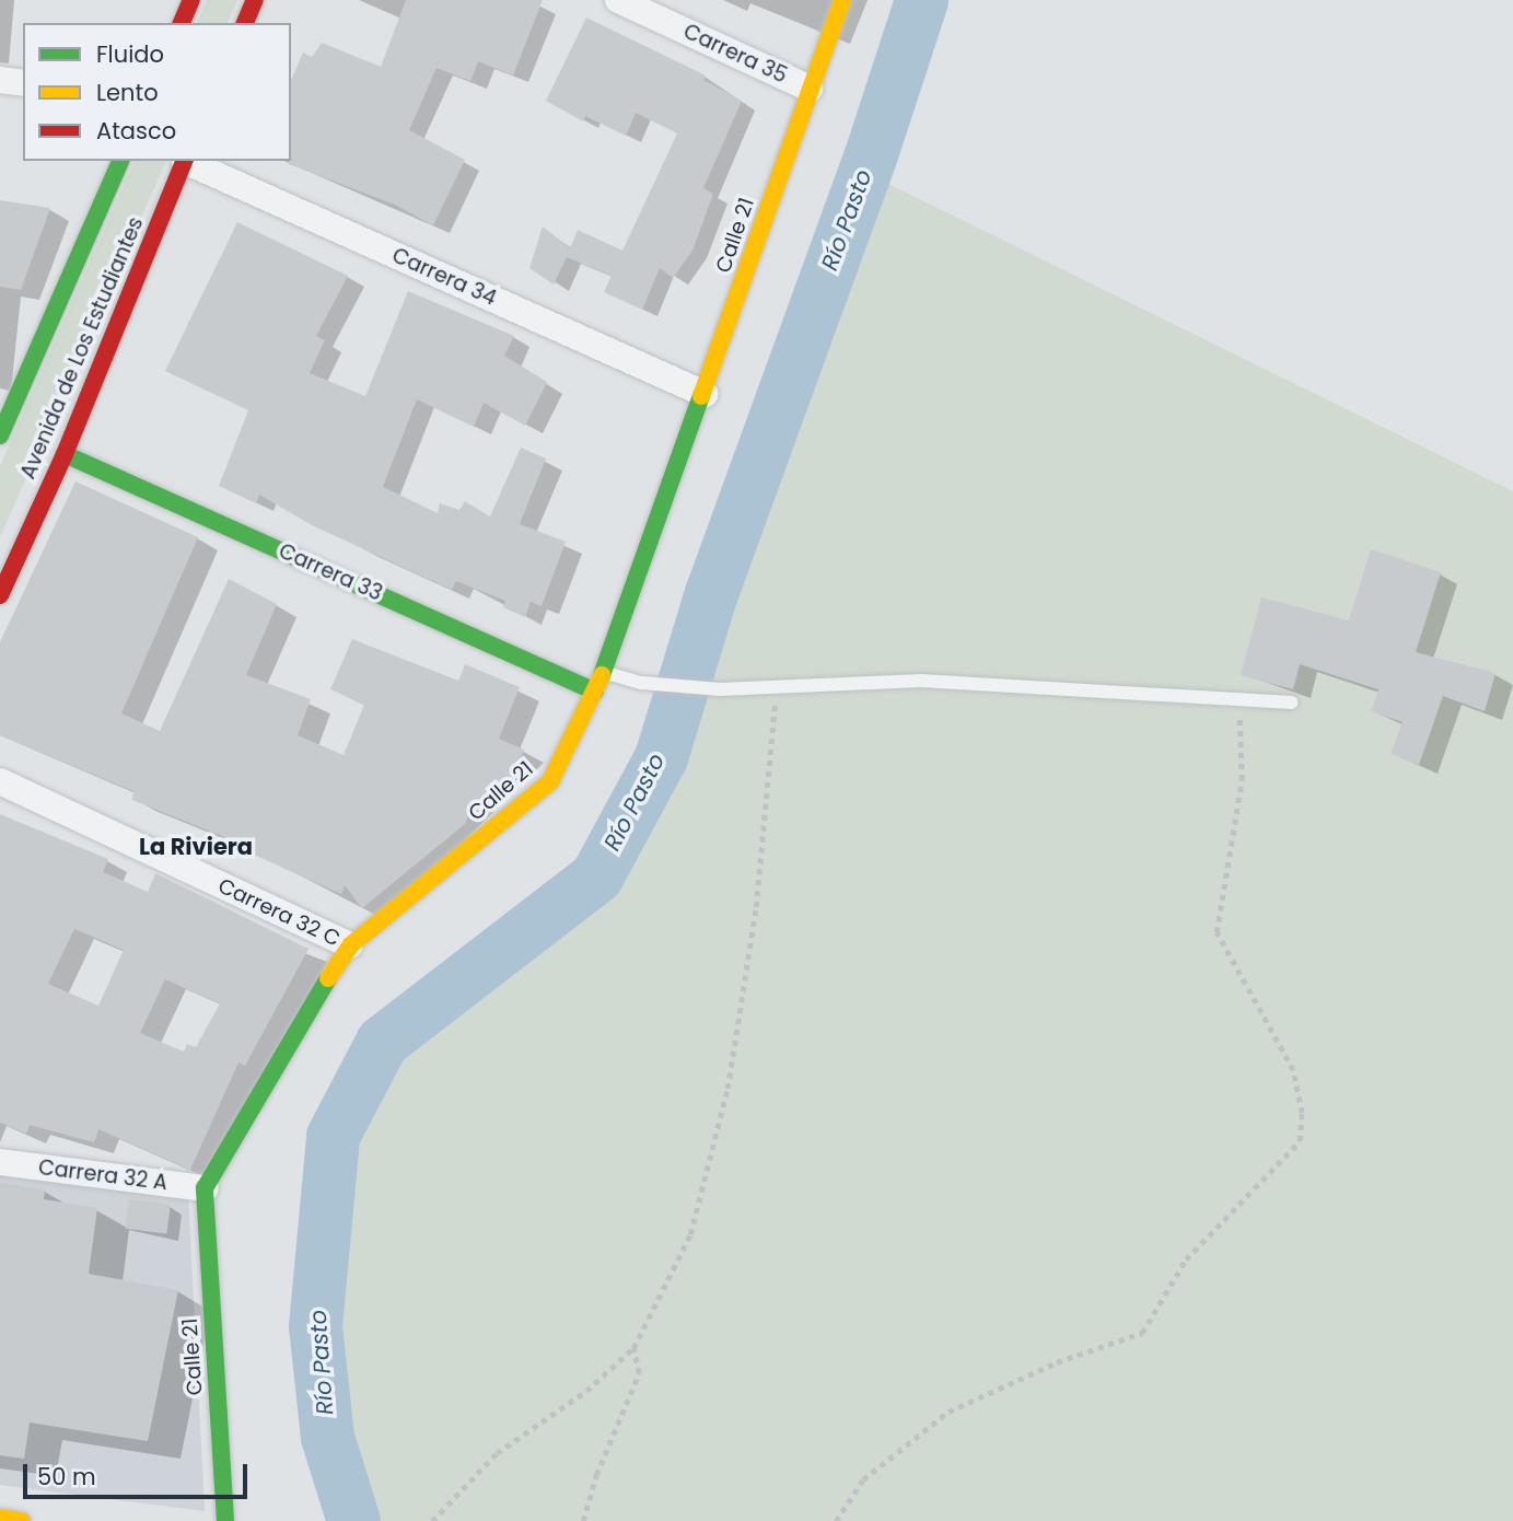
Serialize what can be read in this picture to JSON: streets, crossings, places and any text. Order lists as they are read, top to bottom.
{
  "streets": {
    "street": [
      "Carrera 35",
      "Calle 21",
      "Carrera 34",
      "Avenida de Los Estudiantes",
      "Carrera 33",
      "Carrera 32 C",
      "Carrera 32 A"
    ]
  },
  "crossings": [
    ["Carrera 35", "Calle 21"],
    ["Calle 21", "Carrera 34"],
    ["Calle 21", "Carrera 33"],
    ["Calle 21", "Carrera 32 C"],
    ["Calle 21", "Carrera 32 A"],
    ["Avenida de Los Estudiantes", "Carrera 33"]
  ],
  "districts": ["La Riviera"],
  "water": ["Río Pasto"],
  "legend": ["Fluido", "Lento", "Atasco"],
  "scale_bar": "50 m"
}
